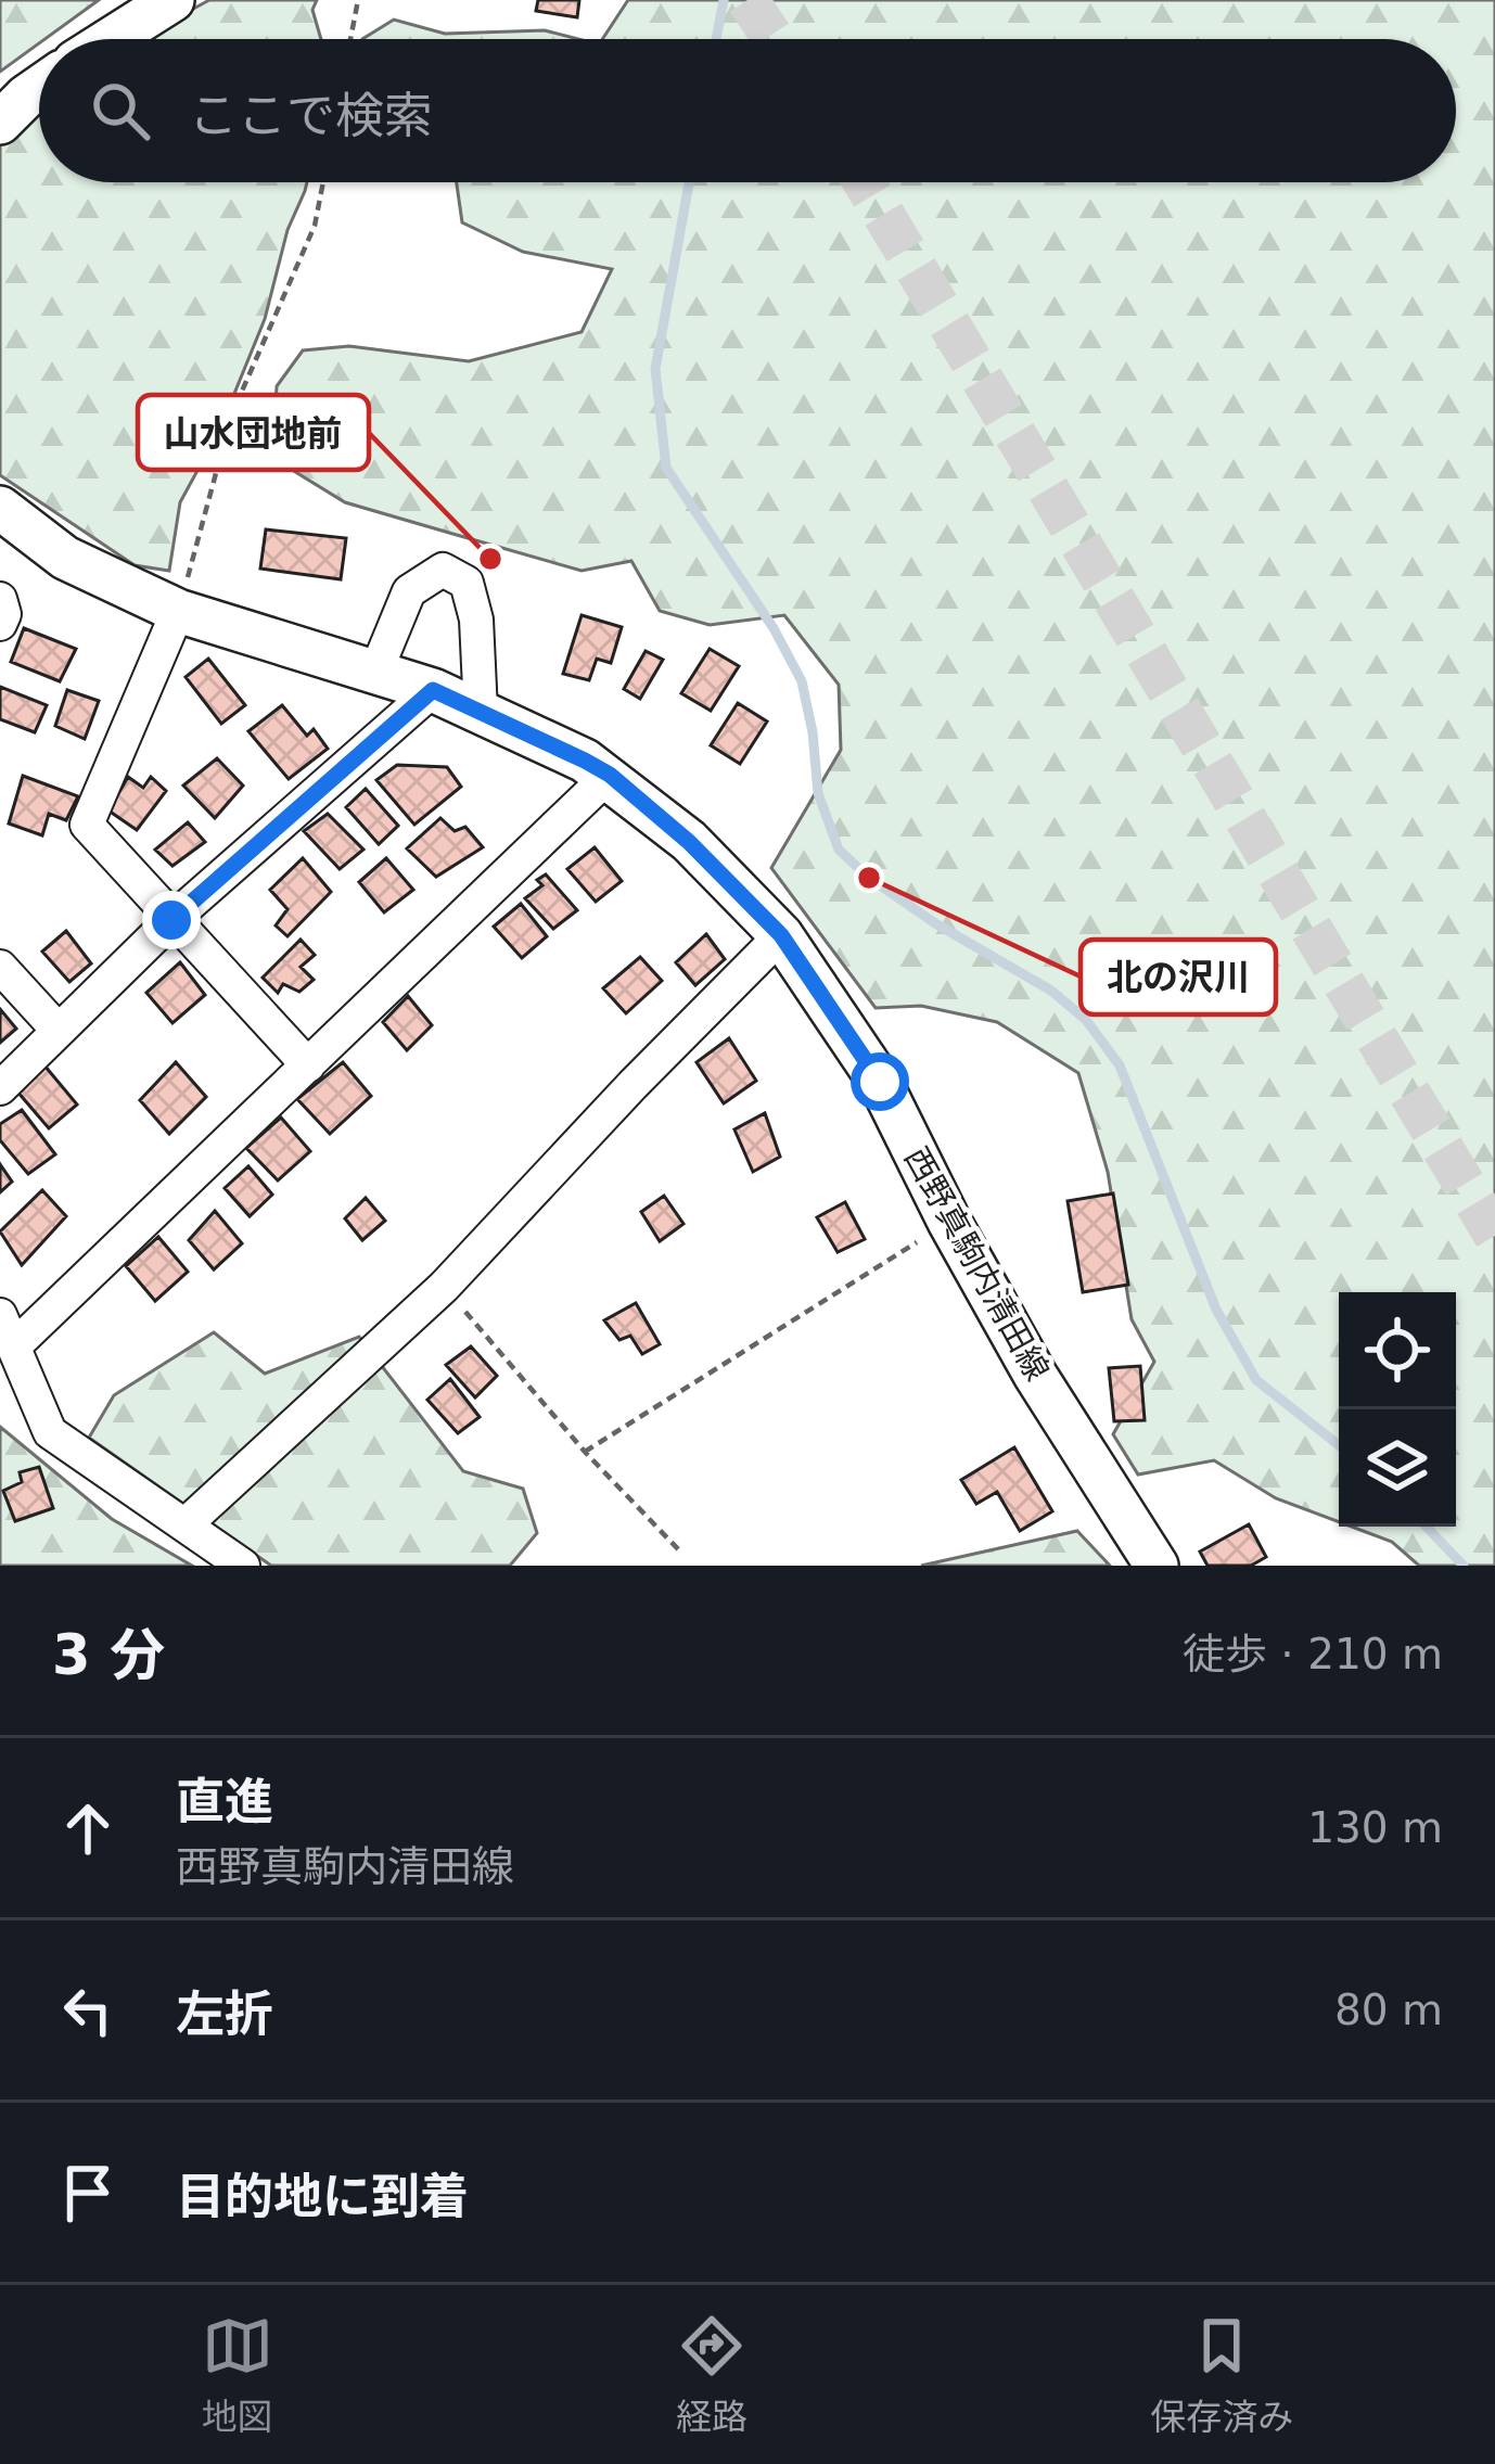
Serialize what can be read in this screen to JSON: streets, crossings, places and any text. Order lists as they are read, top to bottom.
{
  "streets": {
    "main road": ["西野真駒内清田線"]
  },
  "places": ["山水団地前", "北の沢川"],
  "page": {
    "search": "ここで検索",
    "heading": ["3 分", "徒歩 · 210 m"],
    "list": [
      ["直進", "西野真駒内清田線", "130 m"],
      ["左折", "80 m"],
      "目的地に到着"
    ],
    "nav": ["地図", "経路", "保存済み"]
  }
}
